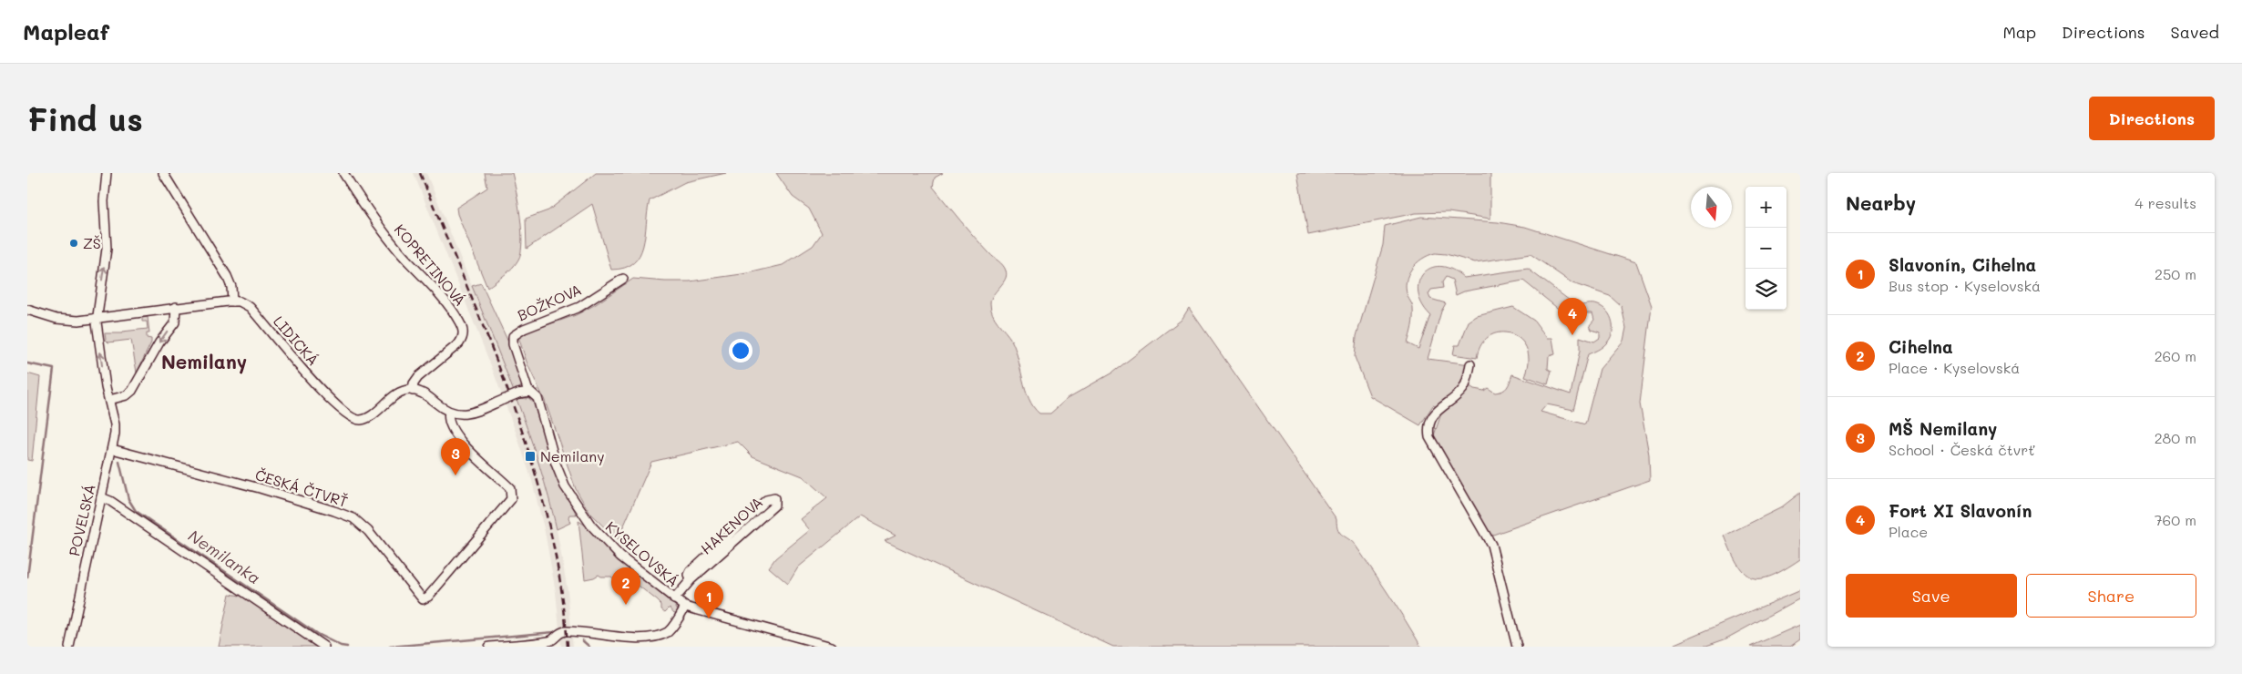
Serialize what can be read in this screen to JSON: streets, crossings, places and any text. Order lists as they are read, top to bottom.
{
  "streets": {
    "street": [
      "KOPRETINOVÁ",
      "BOŽKOVA",
      "LIDICKÁ",
      "ČESKÁ ČTVRŤ",
      "POVELSKÁ",
      "HAKENOVA",
      "KYSELOVSKÁ"
    ]
  },
  "crossings": [
    ["KOPRETINOVÁ", "LIDICKÁ"],
    ["BOŽKOVA", "KYSELOVSKÁ"],
    ["ČESKÁ ČTVRŤ", "POVELSKÁ"]
  ],
  "one_way": ["POVELSKÁ"],
  "districts": ["Nemilany"],
  "water": ["Nemilanka"],
  "places": {
    "other": ["ZŠ"],
    "transit": ["Nemilany"]
  },
  "north": "bottom",
  "page": {
    "header": "Mapleaf",
    "nav": ["Map", "Directions", "Saved"],
    "buttons": [
      "Directions",
      ["Save", "Share"]
    ],
    "title": "Find us",
    "heading": ["Nearby", "4 results"],
    "map_buttons": ["+", "−"],
    "list": [
      {
        "mark": "1",
        "name": "Slavonín, Cihelna",
        "note": "Bus stop · Kyselovská",
        "value": "250 m"
      },
      {
        "mark": "2",
        "name": "Cihelna",
        "note": "Place · Kyselovská",
        "value": "260 m"
      },
      {
        "mark": "3",
        "name": "MŠ Nemilany",
        "note": "School · Česká čtvrť",
        "value": "280 m"
      },
      {
        "mark": "4",
        "name": "Fort XI Slavonín",
        "note": "Place",
        "value": "760 m"
      }
    ],
    "pins": [
      "4",
      "3",
      "2",
      "1"
    ]
  }
}
